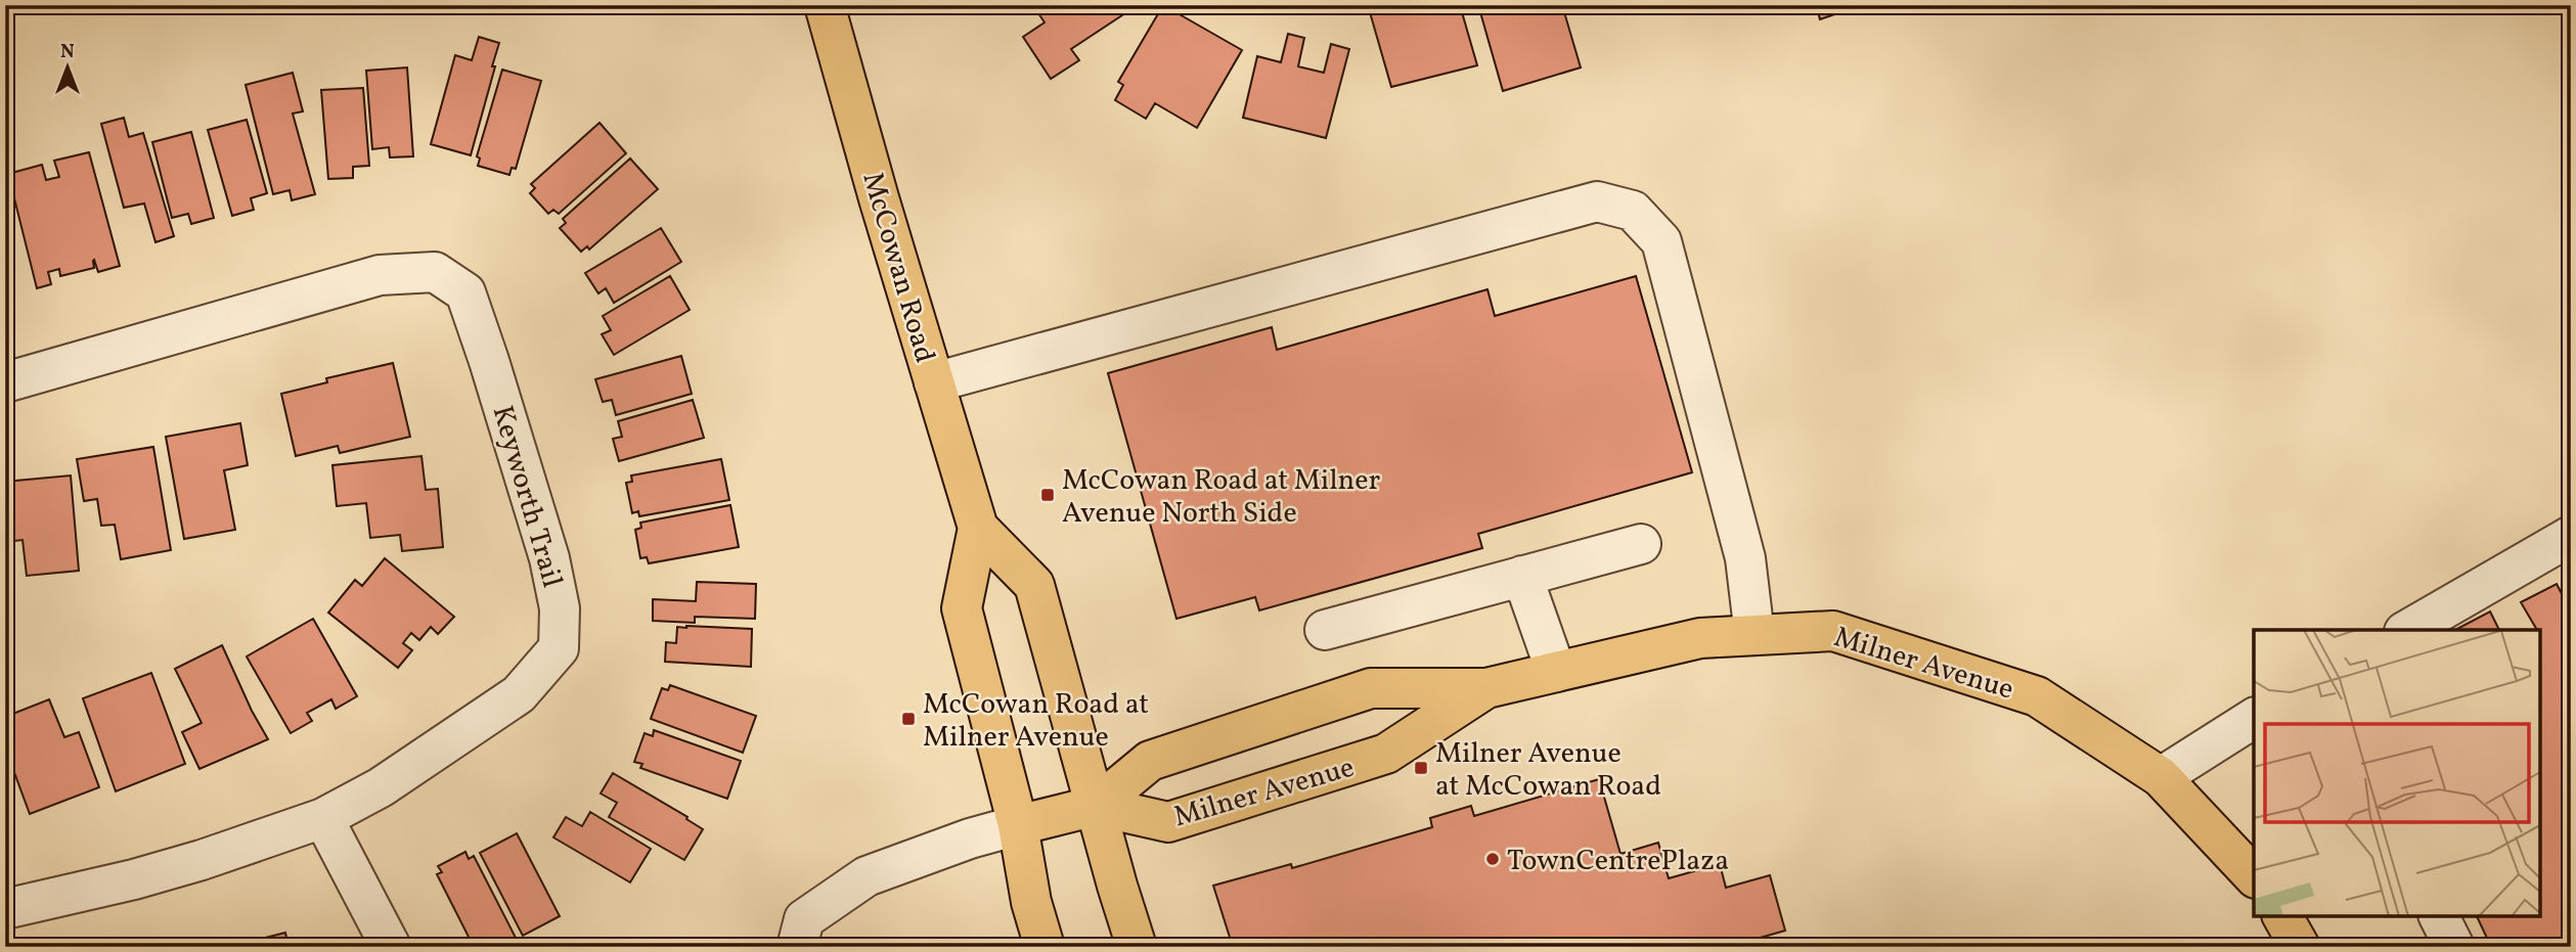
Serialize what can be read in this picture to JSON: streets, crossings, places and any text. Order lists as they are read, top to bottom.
{
  "streets": {
    "main road": ["McCowan Road", "Milner Avenue"],
    "street": ["Keyworth Trail"]
  },
  "crossings": [
    ["McCowan Road", "Milner Avenue"]
  ],
  "places": {
    "transit": ["McCowan Road at Milner Avenue North Side", "McCowan Road at Milner Avenue", "Milner Avenue at McCowan Road"],
    "other": ["TownCentrePlaza"]
  },
  "north": "top"
}
